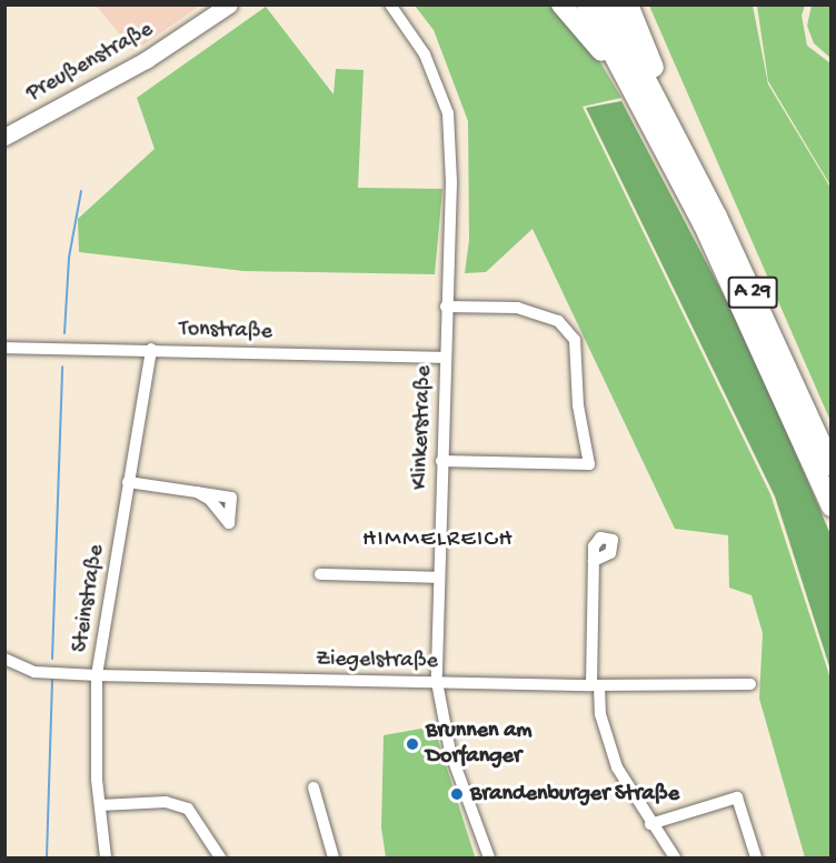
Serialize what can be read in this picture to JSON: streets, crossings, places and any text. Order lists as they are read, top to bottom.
{
  "streets": {
    "highway": ["A 29"],
    "main road": ["Preußenstraße"],
    "street": [
      "Tonstraße",
      "Klinkerstraße",
      "Steinstraße",
      "Ziegelstraße"
    ]
  },
  "crossings": [
    ["Tonstraße", "Klinkerstraße"],
    ["Tonstraße", "Steinstraße"],
    ["Klinkerstraße", "Ziegelstraße"],
    ["Steinstraße", "Ziegelstraße"]
  ],
  "districts": ["HIMMELREICH"],
  "places": ["Brunnen am Dorfanger", "Brandenburger Straße"]
}
